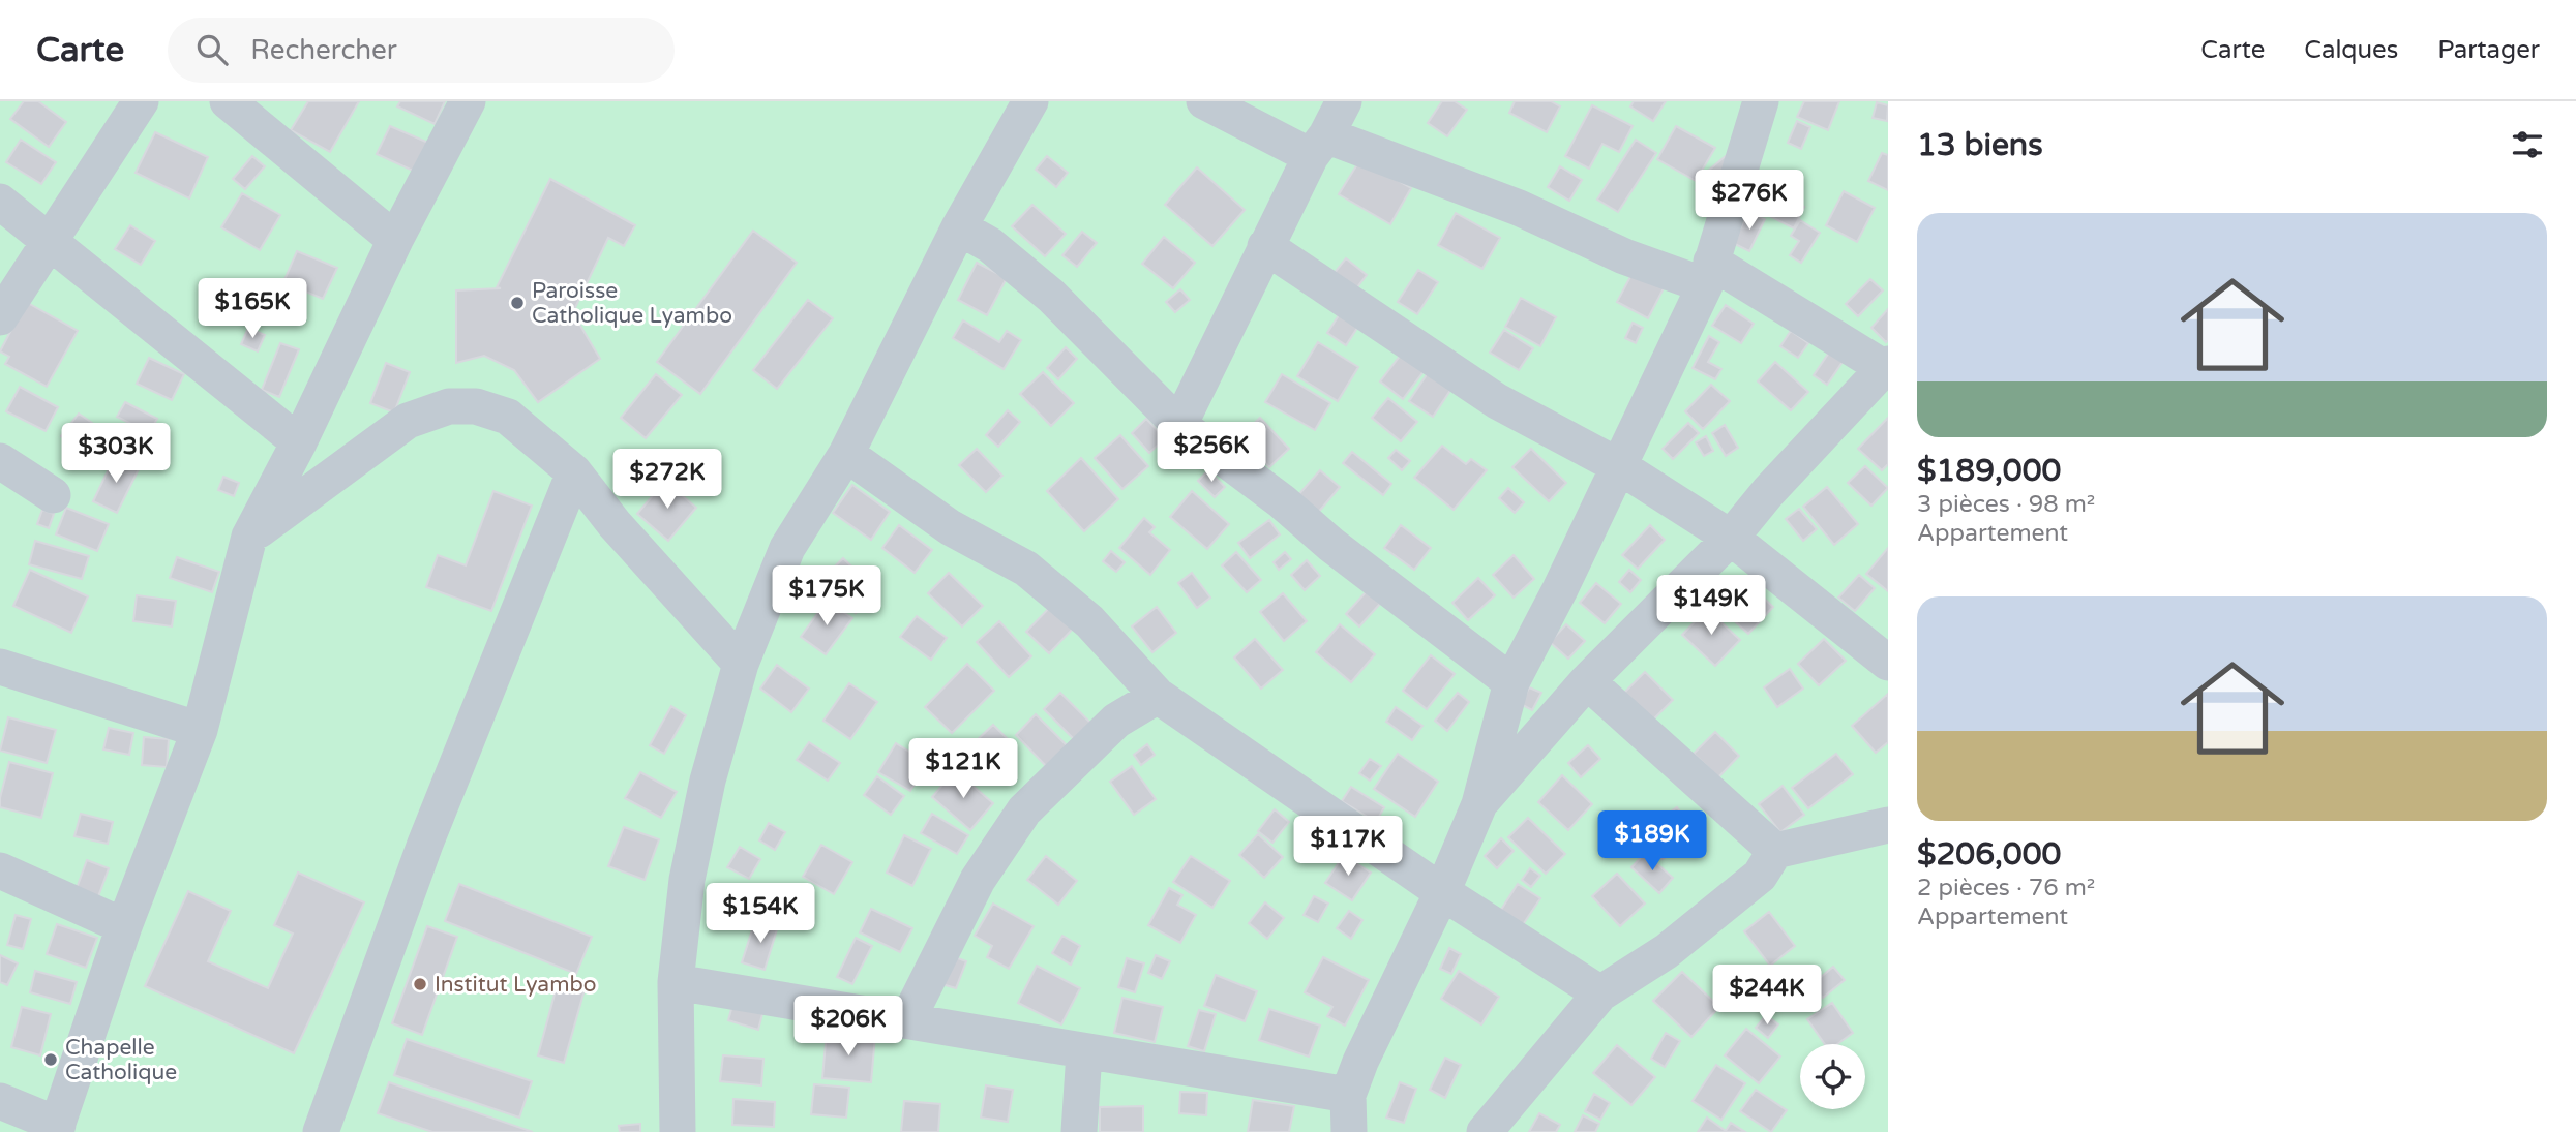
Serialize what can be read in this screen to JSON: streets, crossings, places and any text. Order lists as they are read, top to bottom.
{
  "places": ["Paroisse Catholique Lyambo", "Institut Lyambo", "Chapelle Catholique"],
  "page": {
    "header": "Carte",
    "search": "Rechercher",
    "nav": ["Carte", "Calques", "Partager"],
    "heading": "13 biens",
    "price": [
      "$276K",
      "$165K",
      "$256K",
      "$303K",
      "$272K",
      "$175K",
      "$149K",
      "$121K",
      "$189K",
      "$117K",
      "$154K",
      "$244K",
      "$206K"
    ],
    "list": [
      {
        "name": "$189,000",
        "note": "3 pièces · 98 m² · Appartement"
      },
      {
        "name": "$206,000",
        "note": "2 pièces · 76 m² · Appartement"
      }
    ]
  }
}
